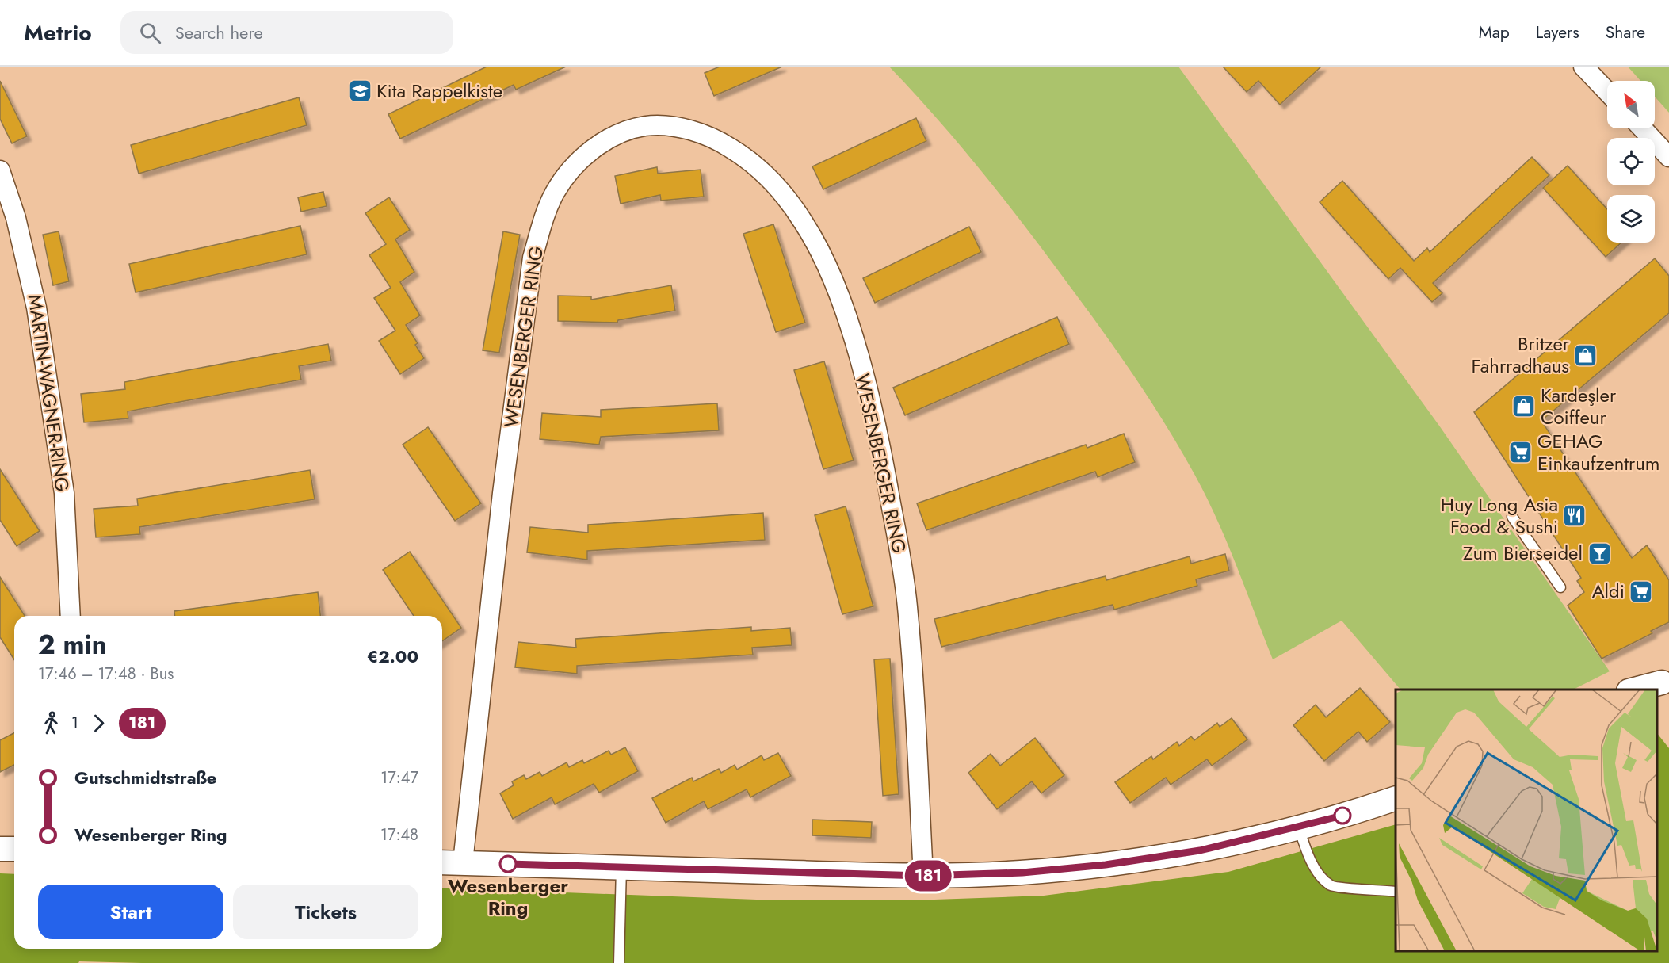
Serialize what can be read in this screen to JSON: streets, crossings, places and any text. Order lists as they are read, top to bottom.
{
  "streets": {
    "street": ["WESENBERGER RING", "MARTIN-WAGNER-RING"]
  },
  "places": {
    "school or university": ["Kita Rappelkiste"],
    "shop": ["Britzer Fahrradhaus", "Kardeşler Coiffeur"],
    "supermarket": ["GEHAG Einkaufzentrum", "Aldi"],
    "restaurant": ["Huy Long Asia Food & Sushi"],
    "bar": ["Zum Bierseidel"],
    "other": ["Wesenberger Ring"]
  },
  "lines": ["bus line 181"],
  "north": "top left",
  "page": {
    "header": "Metrio",
    "search": "Search here",
    "nav": ["Map", "Layers", "Share"],
    "on_map": "181",
    "heading": ["2 min", "17:46 – 17:48 · Bus", "€2.00"],
    "legs": ["1", "181"],
    "list": [
      {
        "name": "Gutschmidtstraße",
        "value": "17:47"
      },
      {
        "name": "Wesenberger Ring",
        "value": "17:48"
      }
    ],
    "buttons": ["Start", "Tickets"]
  }
}
